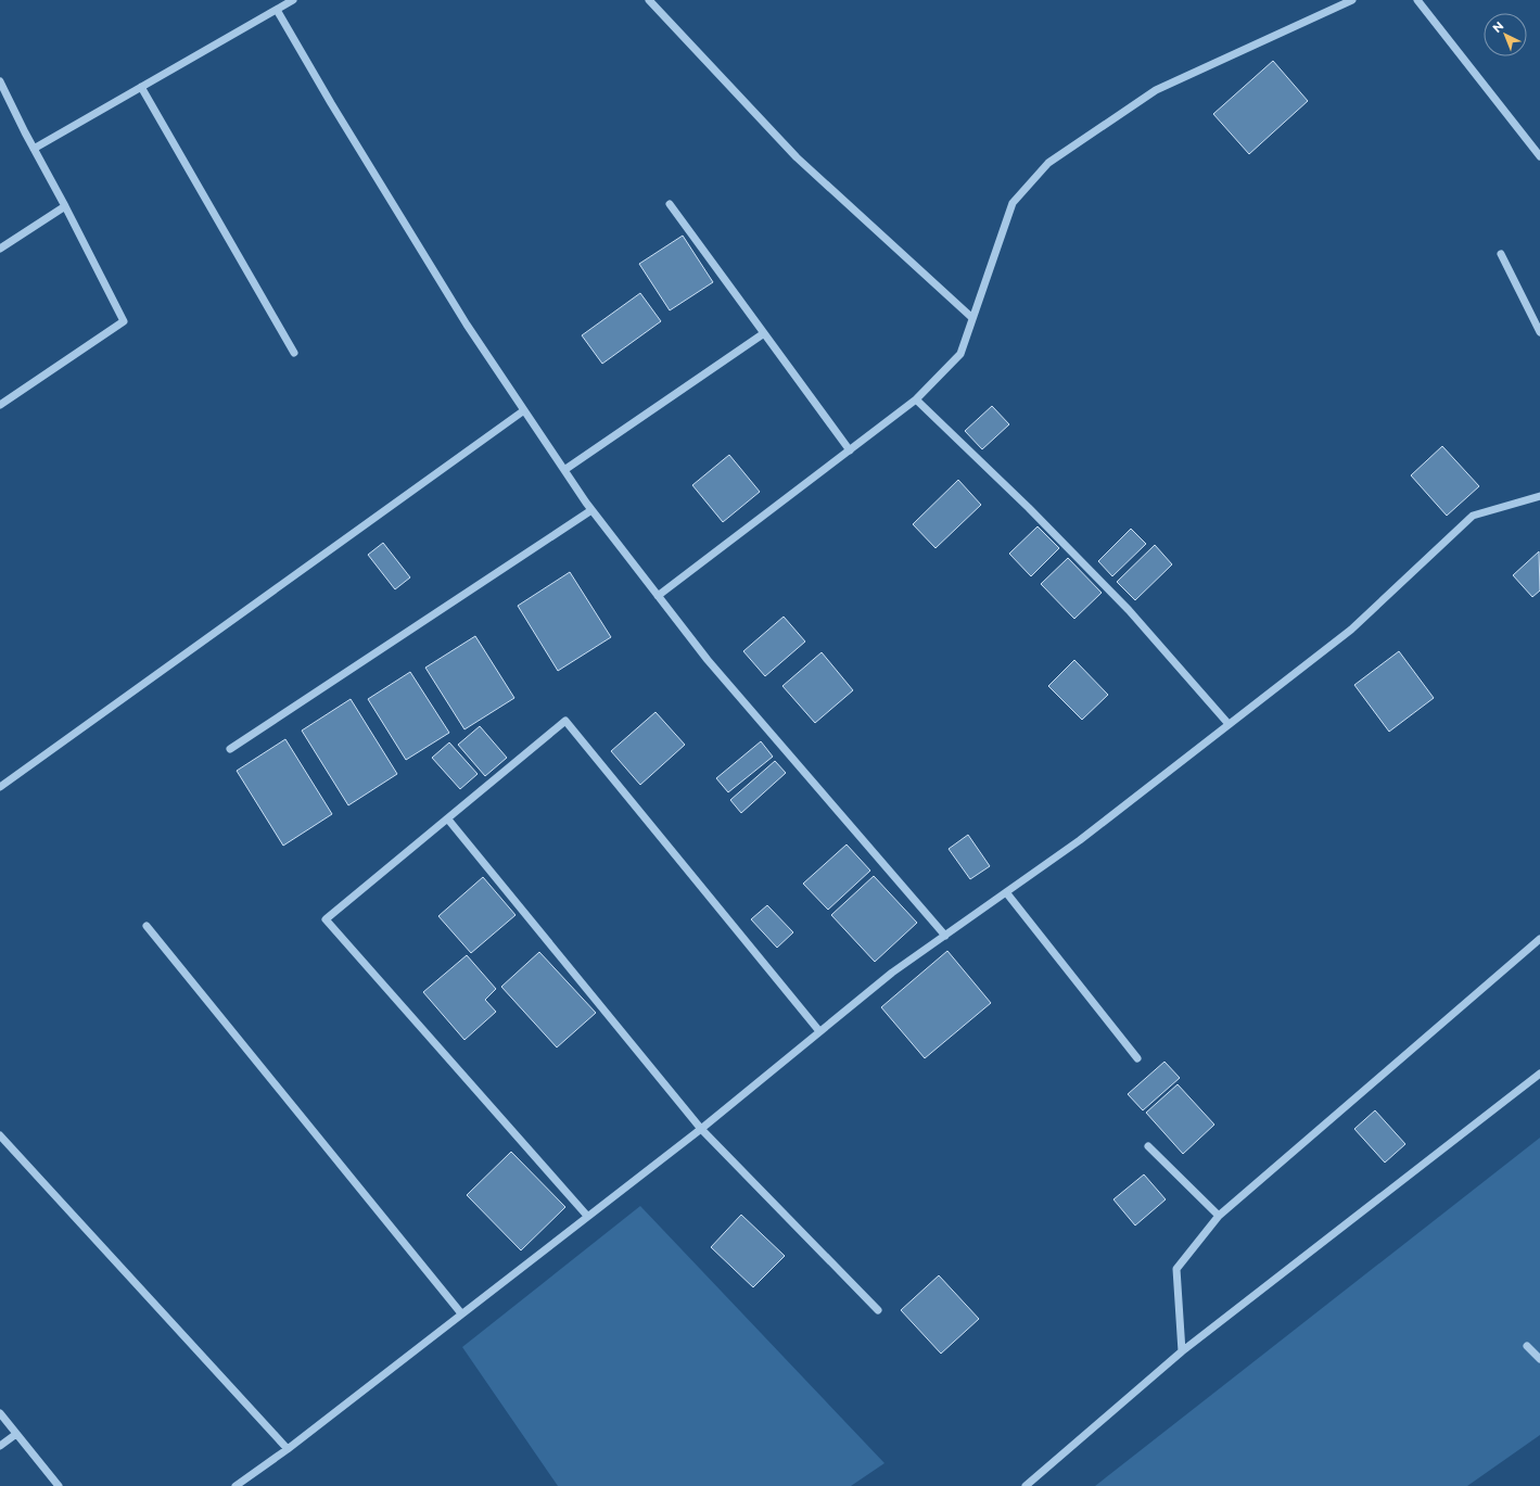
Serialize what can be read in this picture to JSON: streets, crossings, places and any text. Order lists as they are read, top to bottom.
{
  "north": "top left"
}
